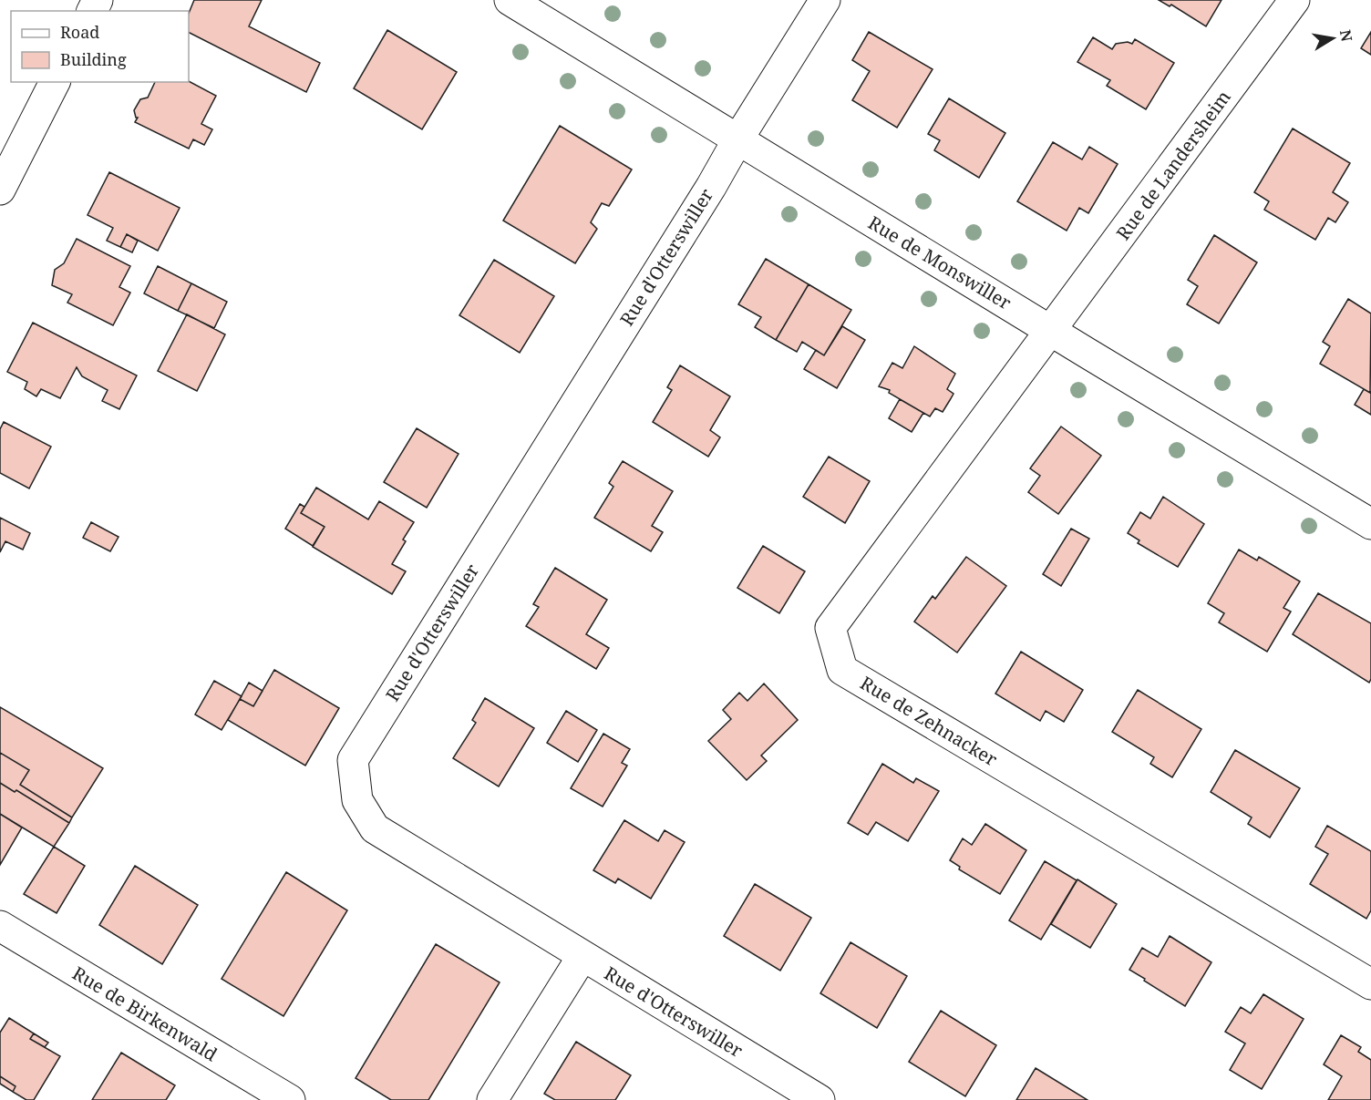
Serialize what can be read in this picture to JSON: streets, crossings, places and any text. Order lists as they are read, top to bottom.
{
  "streets": {
    "street": [
      "Rue de Landersheim",
      "Rue d'Otterswiller",
      "Rue de Monswiller",
      "Rue de Zehnacker",
      "Rue de Birkenwald"
    ]
  },
  "crossings": [
    ["Rue de Landersheim", "Rue de Monswiller"],
    ["Rue de Landersheim", "Rue de Zehnacker"],
    ["Rue d'Otterswiller", "Rue de Monswiller"],
    ["Rue de Monswiller", "Rue de Zehnacker"]
  ],
  "legend": ["Road", "Building"],
  "north": "right"
}
